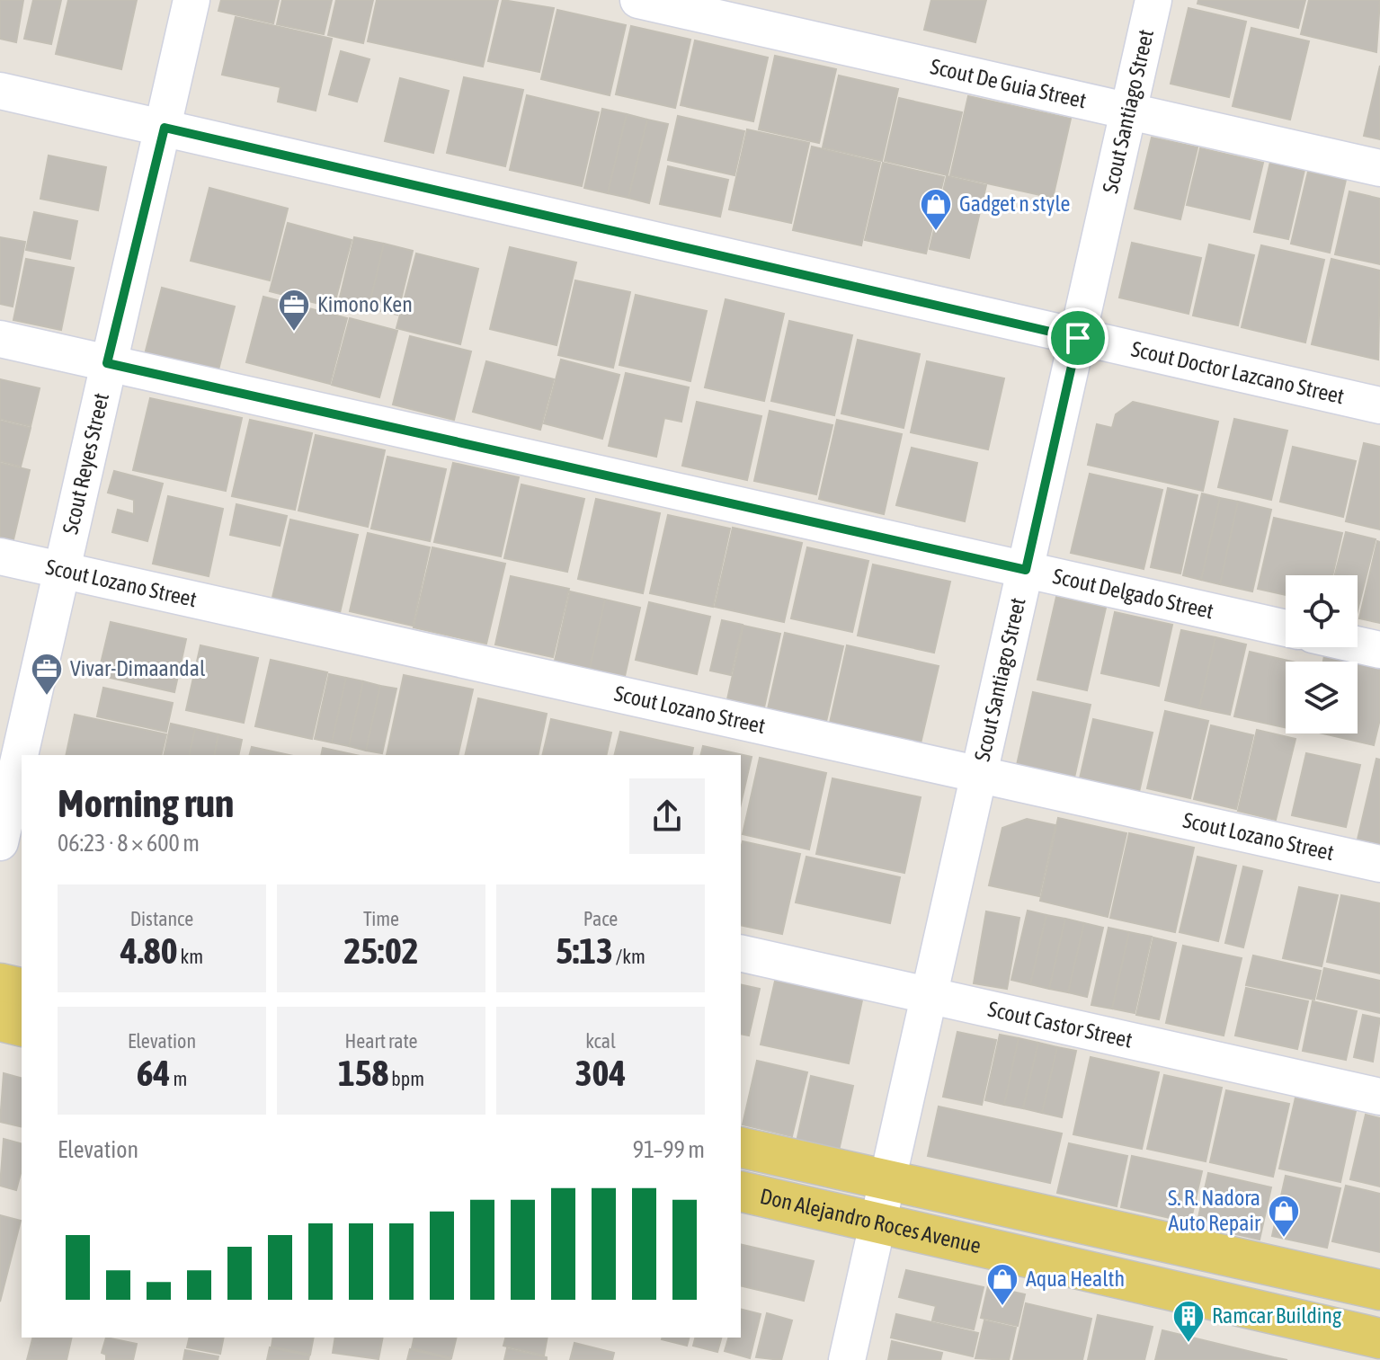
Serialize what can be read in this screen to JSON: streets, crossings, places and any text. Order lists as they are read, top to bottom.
{
  "streets": {
    "main road": ["Don Alejandro Roces Avenue"],
    "street": [
      "Scout De Guia Street",
      "Scout Santiago Street",
      "Scout Doctor Lazcano Street",
      "Scout Reyes Street",
      "Scout Lozano Street",
      "Scout Delgado Street",
      "Scout Castor Street"
    ]
  },
  "crossings": [
    ["Scout De Guia Street", "Scout Santiago Street"],
    ["Scout Santiago Street", "Scout Doctor Lazcano Street"],
    ["Scout Santiago Street", "Scout Lozano Street"],
    ["Scout Santiago Street", "Scout Delgado Street"],
    ["Scout Santiago Street", "Scout Castor Street"],
    ["Scout Santiago Street", "Don Alejandro Roces Avenue"],
    ["Scout Doctor Lazcano Street", "Scout Reyes Street"],
    ["Scout Reyes Street", "Scout Lozano Street"],
    ["Scout Reyes Street", "Scout Delgado Street"]
  ],
  "places": {
    "shop": ["Gadget n style", "S. R. Nadora Auto Repair", "Aqua Health"],
    "office": ["Kimono Ken", "Vivar-Dimaandal"],
    "building": ["Ramcar Building"]
  },
  "page": {
    "heading": ["Morning run", "06:23 · 8 × 600 m"],
    "stats": [
      ["Distance", "4.80 km"],
      ["Time", "25:02"],
      ["Pace", "5:13 /km"],
      ["Elevation", "64 m"],
      ["Heart rate", "158 bpm"],
      ["kcal", "304"]
    ],
    "chart": ["Elevation", "91–99 m"]
  }
}
